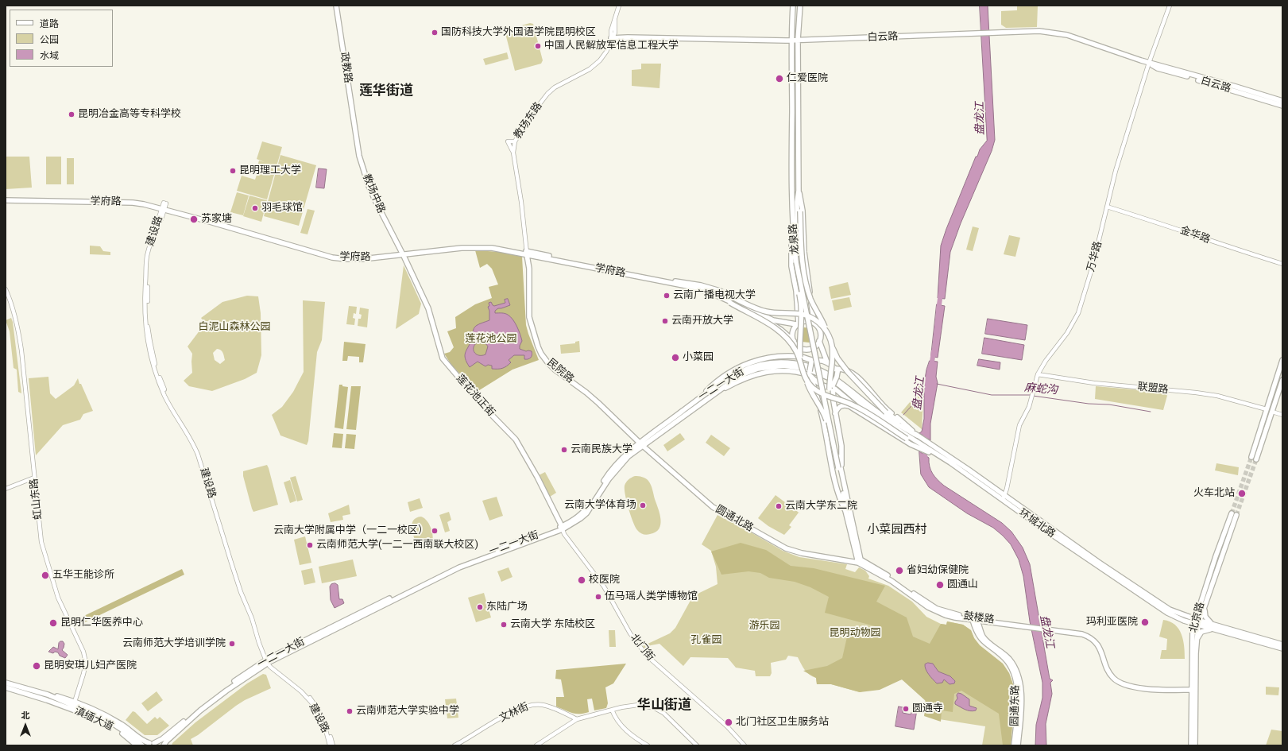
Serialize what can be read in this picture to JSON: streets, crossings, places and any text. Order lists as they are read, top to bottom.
{
  "streets": {
    "main road": [
      "白云路",
      "政教路",
      "教场中路",
      "学府路",
      "龙泉路",
      "民院路",
      "一二一大街",
      "莲花池正街",
      "圆通北路",
      "环城北路",
      "北京路",
      "鼓楼路",
      "圆通东路",
      "滇缅大道"
    ],
    "street": [
      "教场东路",
      "建设路",
      "金华路",
      "万华路",
      "联盟路",
      "虹山东路",
      "北门街",
      "文林街"
    ]
  },
  "crossings": [
    ["白云路", "教场东路"],
    ["白云路", "龙泉路"],
    ["白云路", "万华路"],
    ["政教路", "教场中路"],
    ["教场东路", "学府路"],
    ["教场东路", "民院路"],
    ["教场中路", "学府路"],
    ["教场中路", "莲花池正街"],
    ["学府路", "建设路"],
    ["学府路", "民院路"],
    ["学府路", "莲花池正街"],
    ["建设路", "一二一大街"],
    ["金华路", "万华路"],
    ["万华路", "联盟路"],
    ["万华路", "环城北路"],
    ["民院路", "一二一大街"],
    ["民院路", "圆通北路"],
    ["一二一大街", "莲花池正街"],
    ["一二一大街", "圆通北路"],
    ["一二一大街", "环城北路"],
    ["一二一大街", "北门街"],
    ["一二一大街", "滇缅大道"],
    ["莲花池正街", "北门街"],
    ["虹山东路", "滇缅大道"],
    ["圆通北路", "鼓楼路"],
    ["环城北路", "北京路"],
    ["北京路", "鼓楼路"],
    ["鼓楼路", "圆通东路"]
  ],
  "districts": ["莲华街道", "小菜园西村", "华山街道"],
  "water": ["盘龙江", "麻蛇沟"],
  "parks": [
    "白泥山森林公园",
    "莲花池公园",
    "游乐园",
    "昆明动物园",
    "孔雀园"
  ],
  "places": [
    "国防科技大学外国语学院昆明校区",
    "中国人民解放军信息工程大学",
    "仁爱医院",
    "昆明冶金高等专科学校",
    "昆明理工大学",
    "羽毛球馆",
    "苏家塘",
    "云南广播电视大学",
    "云南开放大学",
    "小菜园",
    "云南民族大学",
    "火车北站",
    "云南大学体育场",
    "云南大学东二院",
    "云南大学附属中学（一二一校区）",
    "云南师范大学(一二一西南联大校区)",
    "省妇幼保健院",
    "五华王能诊所",
    "校医院",
    "圆通山",
    "伍马瑶人类学博物馆",
    "东陆广场",
    "玛利亚医院",
    "昆明仁华医养中心",
    "云南大学 东陆校区",
    "云南师范大学培训学院",
    "昆明安琪儿妇产医院",
    "圆通寺",
    "云南师范大学实验中学",
    "北门社区卫生服务站"
  ],
  "legend": ["道路", "公园", "水域"],
  "north": "top"
}
